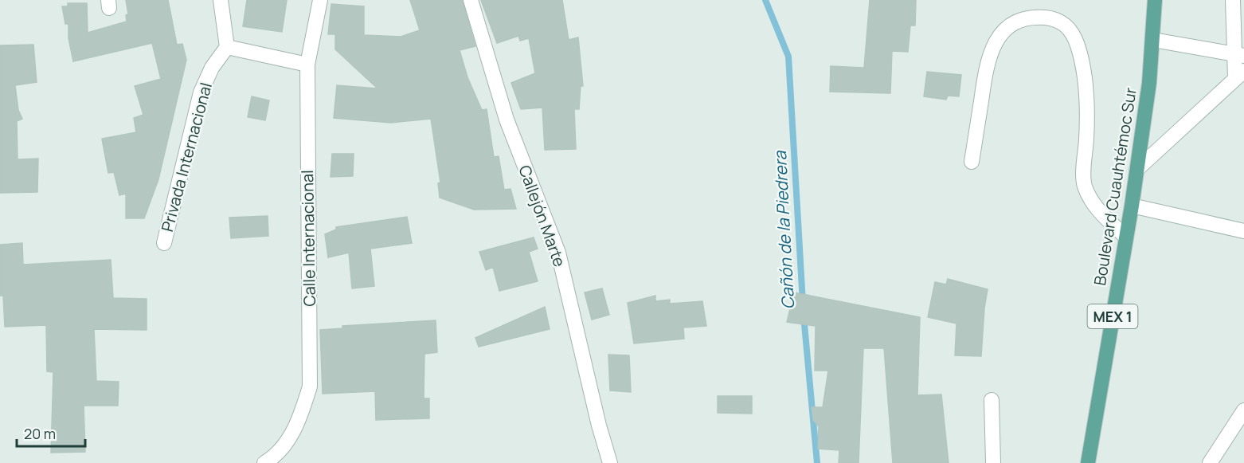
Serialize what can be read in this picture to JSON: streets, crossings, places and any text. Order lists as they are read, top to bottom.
{
  "streets": {
    "main road": ["Boulevard Cuauhtémoc Sur", "MEX 1"],
    "street": ["Privada Internacional", "Callejón Marte", "Calle Internacional"]
  },
  "water": ["Cañón de la Piedrera"],
  "scale_bar": "20 m"
}
